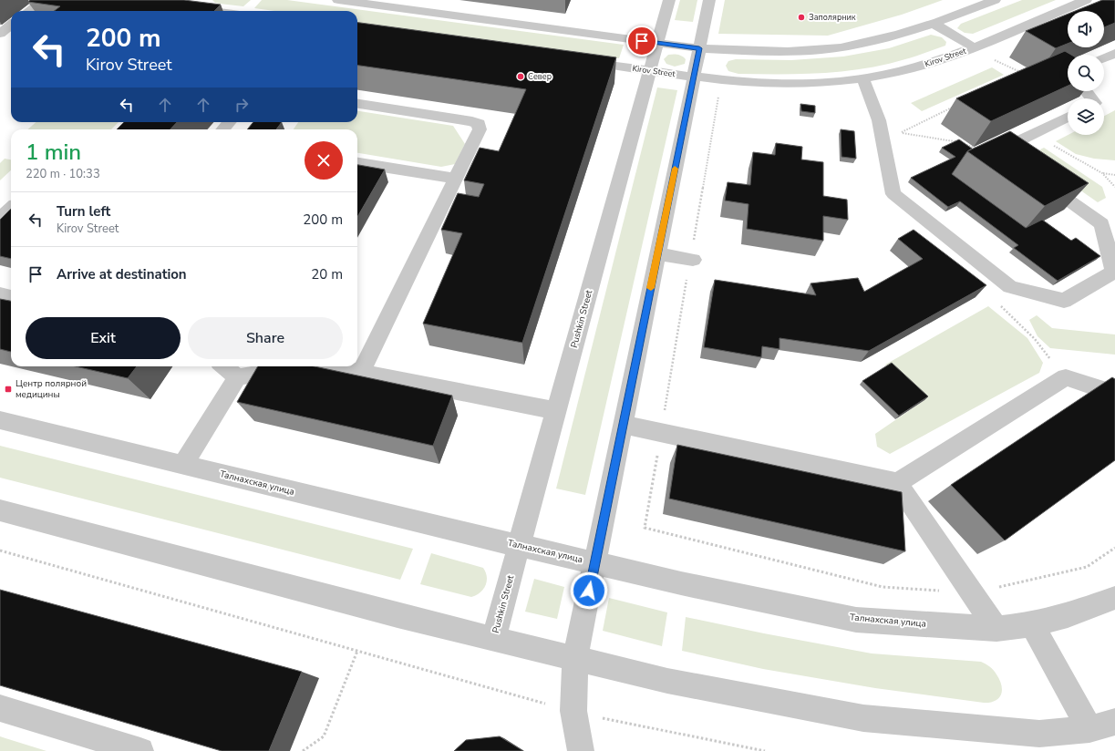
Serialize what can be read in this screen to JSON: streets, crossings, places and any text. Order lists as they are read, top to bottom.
{
  "streets": {
    "street": ["Kirov Street", "Pushkin Street", "Талнахская улица"]
  },
  "crossings": [
    ["Kirov Street", "Pushkin Street"],
    ["Pushkin Street", "Талнахская улица"]
  ],
  "places": {
    "other": ["Заполярник", "Север"],
    "transit": ["Центр полярной медицины"]
  },
  "page": {
    "turn": ["200 m", "Kirov Street"],
    "heading": ["1 min", "220 m · 10:33"],
    "list": [
      {
        "name": "Turn left",
        "note": "Kirov Street",
        "value": "200 m"
      },
      {
        "name": "Arrive at destination",
        "value": "20 m"
      }
    ],
    "buttons": ["Exit", "Share"]
  }
}
